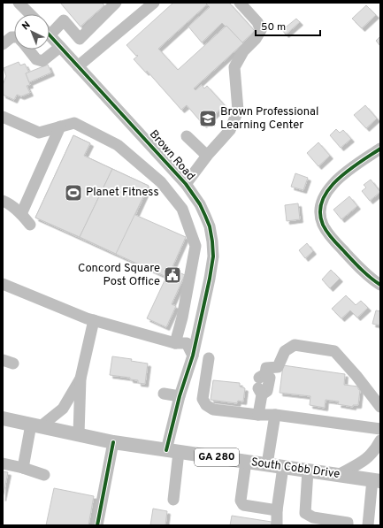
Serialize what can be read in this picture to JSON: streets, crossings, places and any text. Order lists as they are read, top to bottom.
{
  "streets": {
    "main road": ["GA 280", "South Cobb Drive"],
    "street": ["Brown Road"]
  },
  "crossings": [
    ["Brown Road", "South Cobb Drive"]
  ],
  "places": {
    "school or university": ["Brown Professional Learning Center"],
    "sports": ["Planet Fitness"],
    "public building": ["Concord Square Post Office"]
  },
  "scale_bar": "50 m",
  "north": "top left"
}
